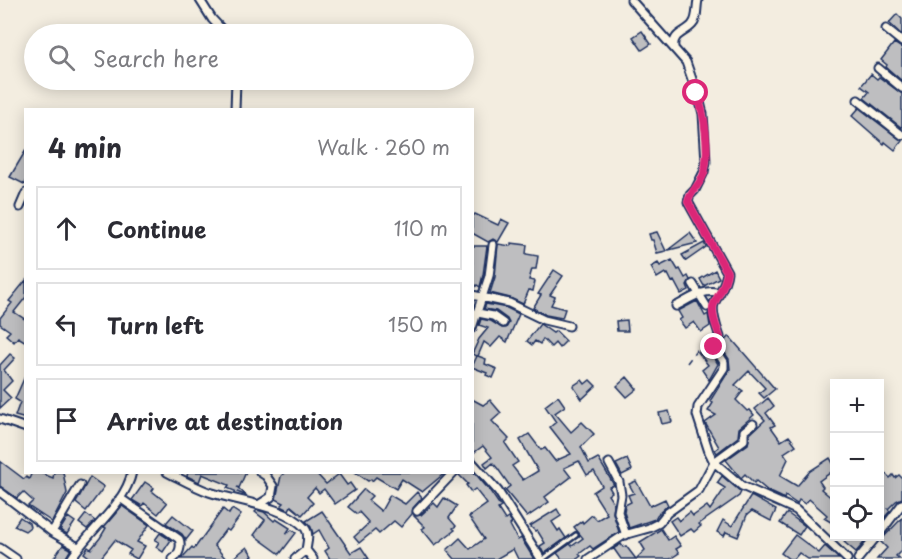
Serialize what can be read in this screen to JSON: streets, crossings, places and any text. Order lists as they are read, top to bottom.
{
  "page": {
    "search": "Search here",
    "heading": ["4 min", "Walk · 260 m"],
    "list": [
      ["Continue", "110 m"],
      ["Turn left", "150 m"],
      "Arrive at destination"
    ],
    "map_buttons": ["+", "−"]
  }
}
